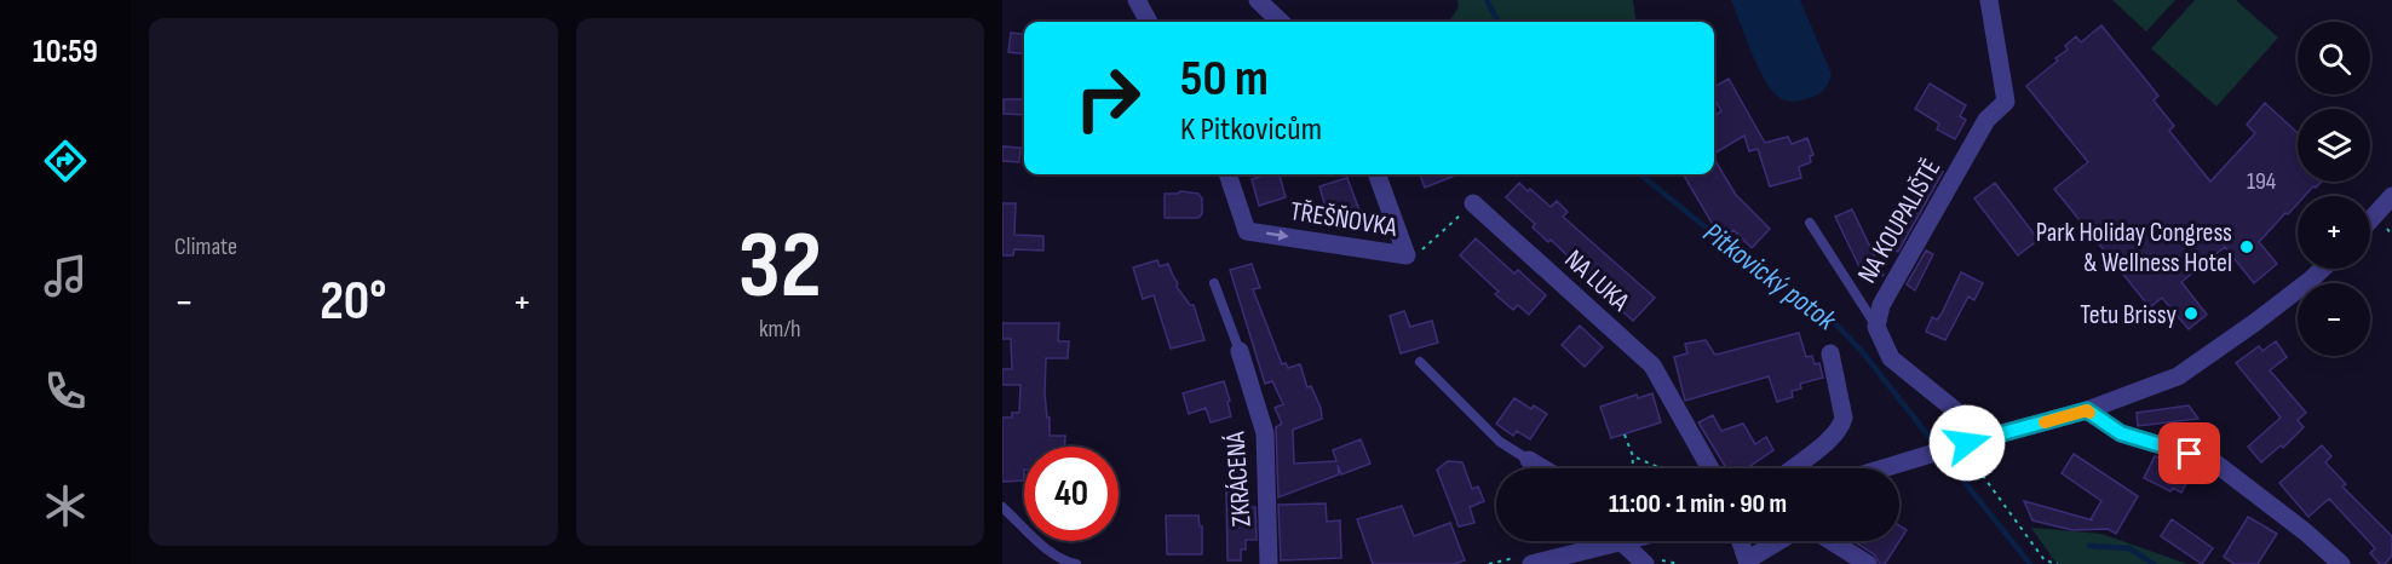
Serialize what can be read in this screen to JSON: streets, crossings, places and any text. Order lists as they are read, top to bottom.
{
  "streets": {
    "street": [
      "TŘEŠŇOVKA",
      "NA KOUPALIŠTĚ",
      "NA LUKA",
      "ZKRÁCENÁ"
    ]
  },
  "one_way": ["TŘEŠŇOVKA"],
  "water": ["Pitkovický potok"],
  "places": ["Park Holiday Congress & Wellness Hotel", "Tetu Brissy"],
  "house_numbers": ["194"],
  "page": {
    "tabs": "10:59",
    "tile": [
      "Climate",
      ["32", "km/h"]
    ],
    "map_buttons": ["+", "−"],
    "turn": ["50 m", "K Pitkovicům"],
    "heat": ["−", "20°", "+"],
    "limit": "40",
    "trip": "11:00 · 1 min · 90 m"
  }
}
